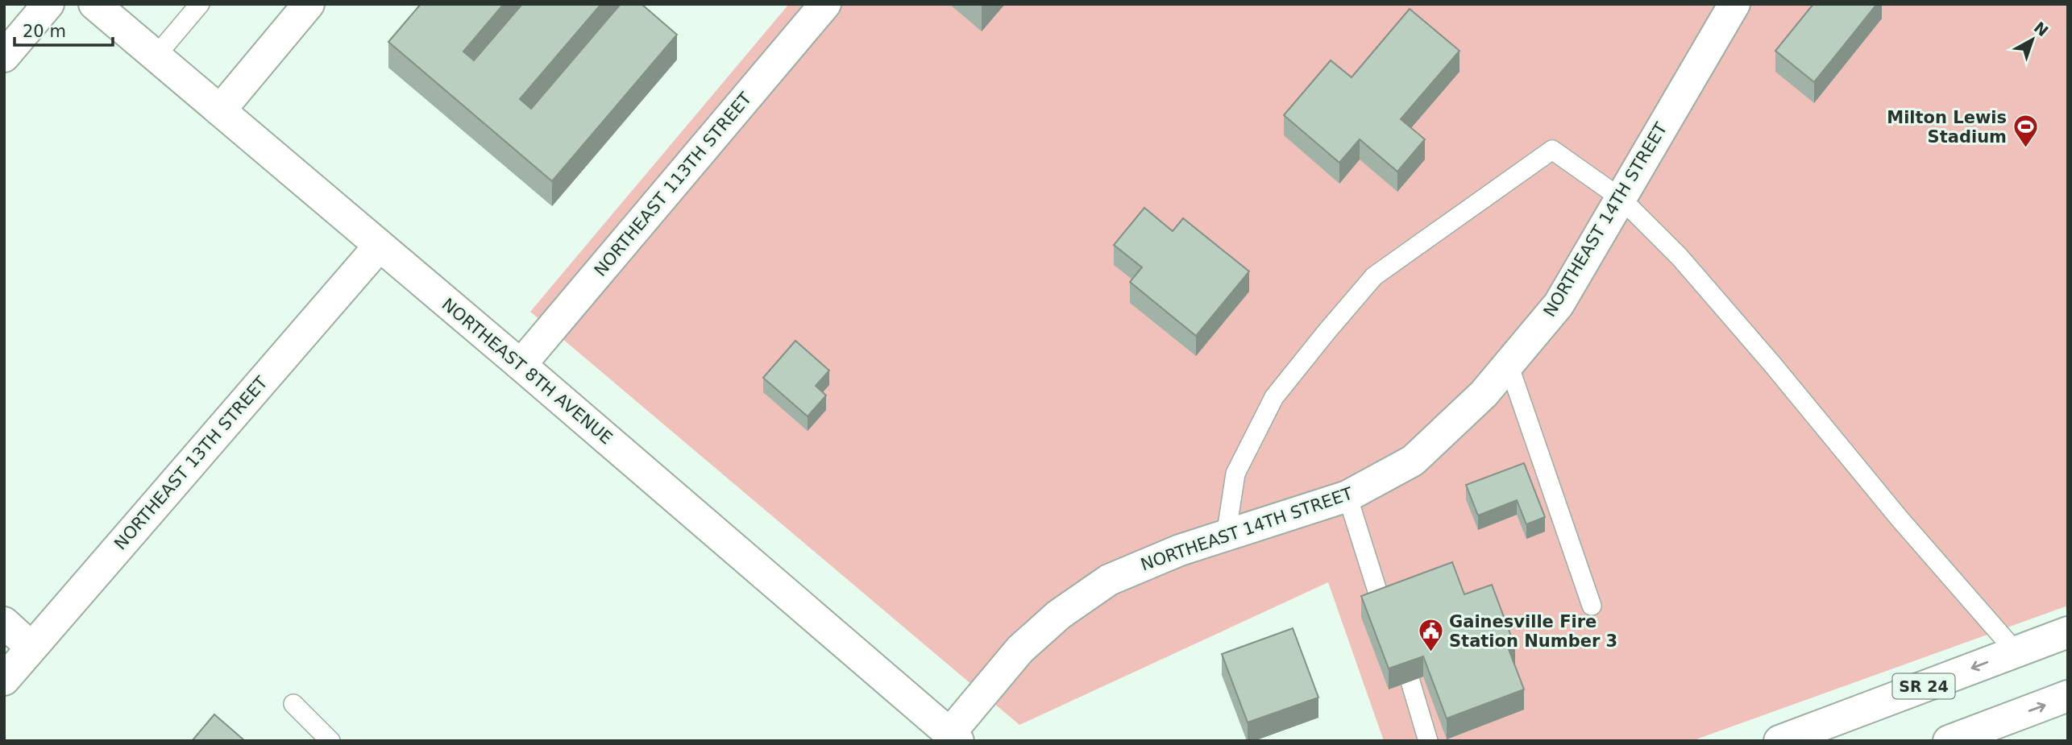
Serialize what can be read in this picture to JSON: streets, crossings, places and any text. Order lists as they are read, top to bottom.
{
  "streets": {
    "main road": [
      "NORTHEAST 113TH STREET",
      "NORTHEAST 14TH STREET",
      "NORTHEAST 8TH AVENUE",
      "NORTHEAST 13TH STREET",
      "SR 24"
    ]
  },
  "crossings": [
    ["NORTHEAST 113TH STREET", "NORTHEAST 8TH AVENUE"],
    ["NORTHEAST 14TH STREET", "NORTHEAST 8TH AVENUE"],
    ["NORTHEAST 8TH AVENUE", "NORTHEAST 13TH STREET"]
  ],
  "places": {
    "sports": ["Milton Lewis Stadium"],
    "public building": ["Gainesville Fire Station Number 3"]
  },
  "scale_bar": "20 m",
  "north": "top right"
}
